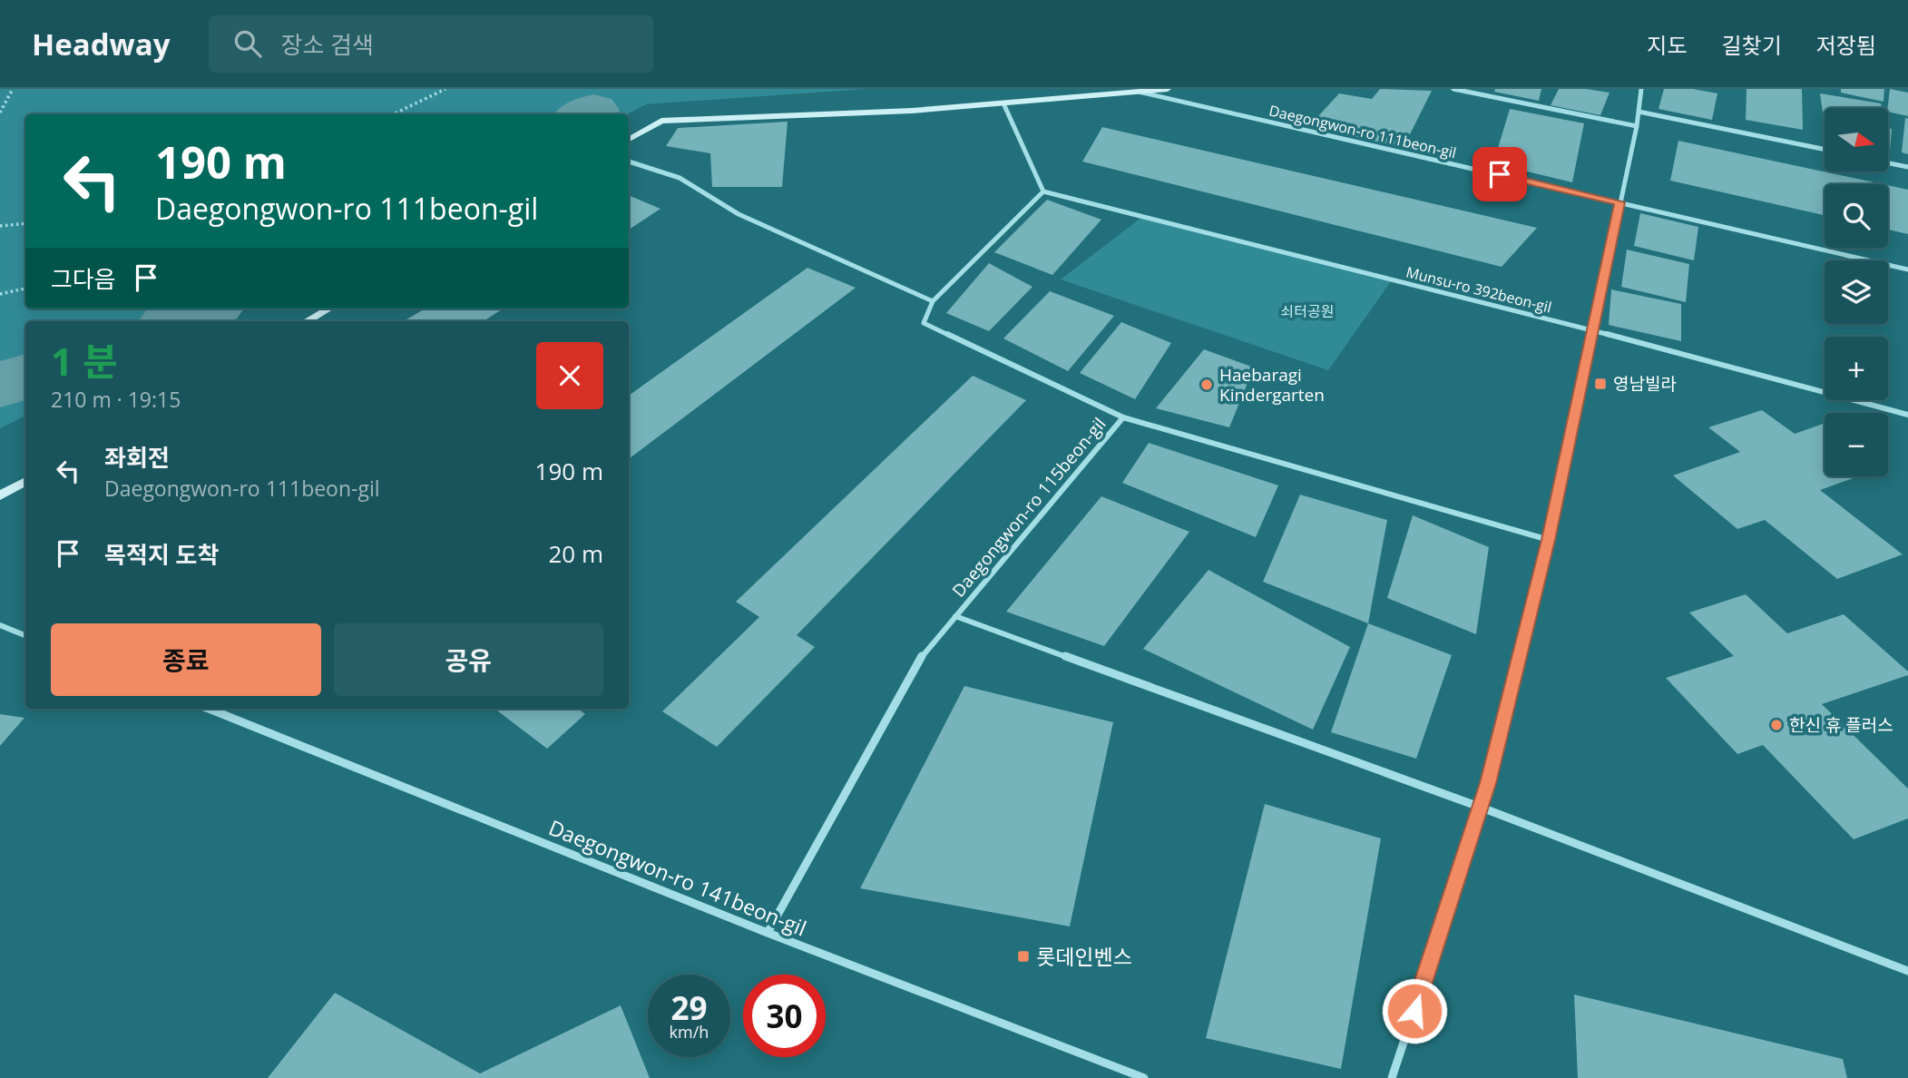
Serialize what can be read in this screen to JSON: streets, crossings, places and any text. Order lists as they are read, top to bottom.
{
  "streets": {
    "street": [
      "Daegongwon-ro 111beon-gil",
      "Munsu-ro 392beon-gil",
      "Daegongwon-ro 115beon-gil",
      "Daegongwon-ro 141beon-gil"
    ]
  },
  "crossings": [
    ["Daegongwon-ro 115beon-gil", "Daegongwon-ro 141beon-gil"]
  ],
  "parks": ["쇠터공원"],
  "places": {
    "transit": ["영남빌라", "롯데인벤스"],
    "other": ["Haebaragi Kindergarten", "한신 휴 플러스"]
  },
  "north": "right",
  "page": {
    "header": "Headway",
    "search": "장소 검색",
    "nav": ["지도", "길찾기", "저장됨"],
    "map_buttons": ["+", "−"],
    "turn": ["190 m", "Daegongwon-ro 111beon-gil"],
    "then": "그다음",
    "heading": ["1 분", "210 m · 19:15"],
    "list": [
      {
        "name": "좌회전",
        "note": "Daegongwon-ro 111beon-gil",
        "value": "190 m"
      },
      {
        "name": "목적지 도착",
        "value": "20 m"
      }
    ],
    "buttons": ["종료", "공유"],
    "speed": "29 km/h",
    "limit": "30"
  }
}
